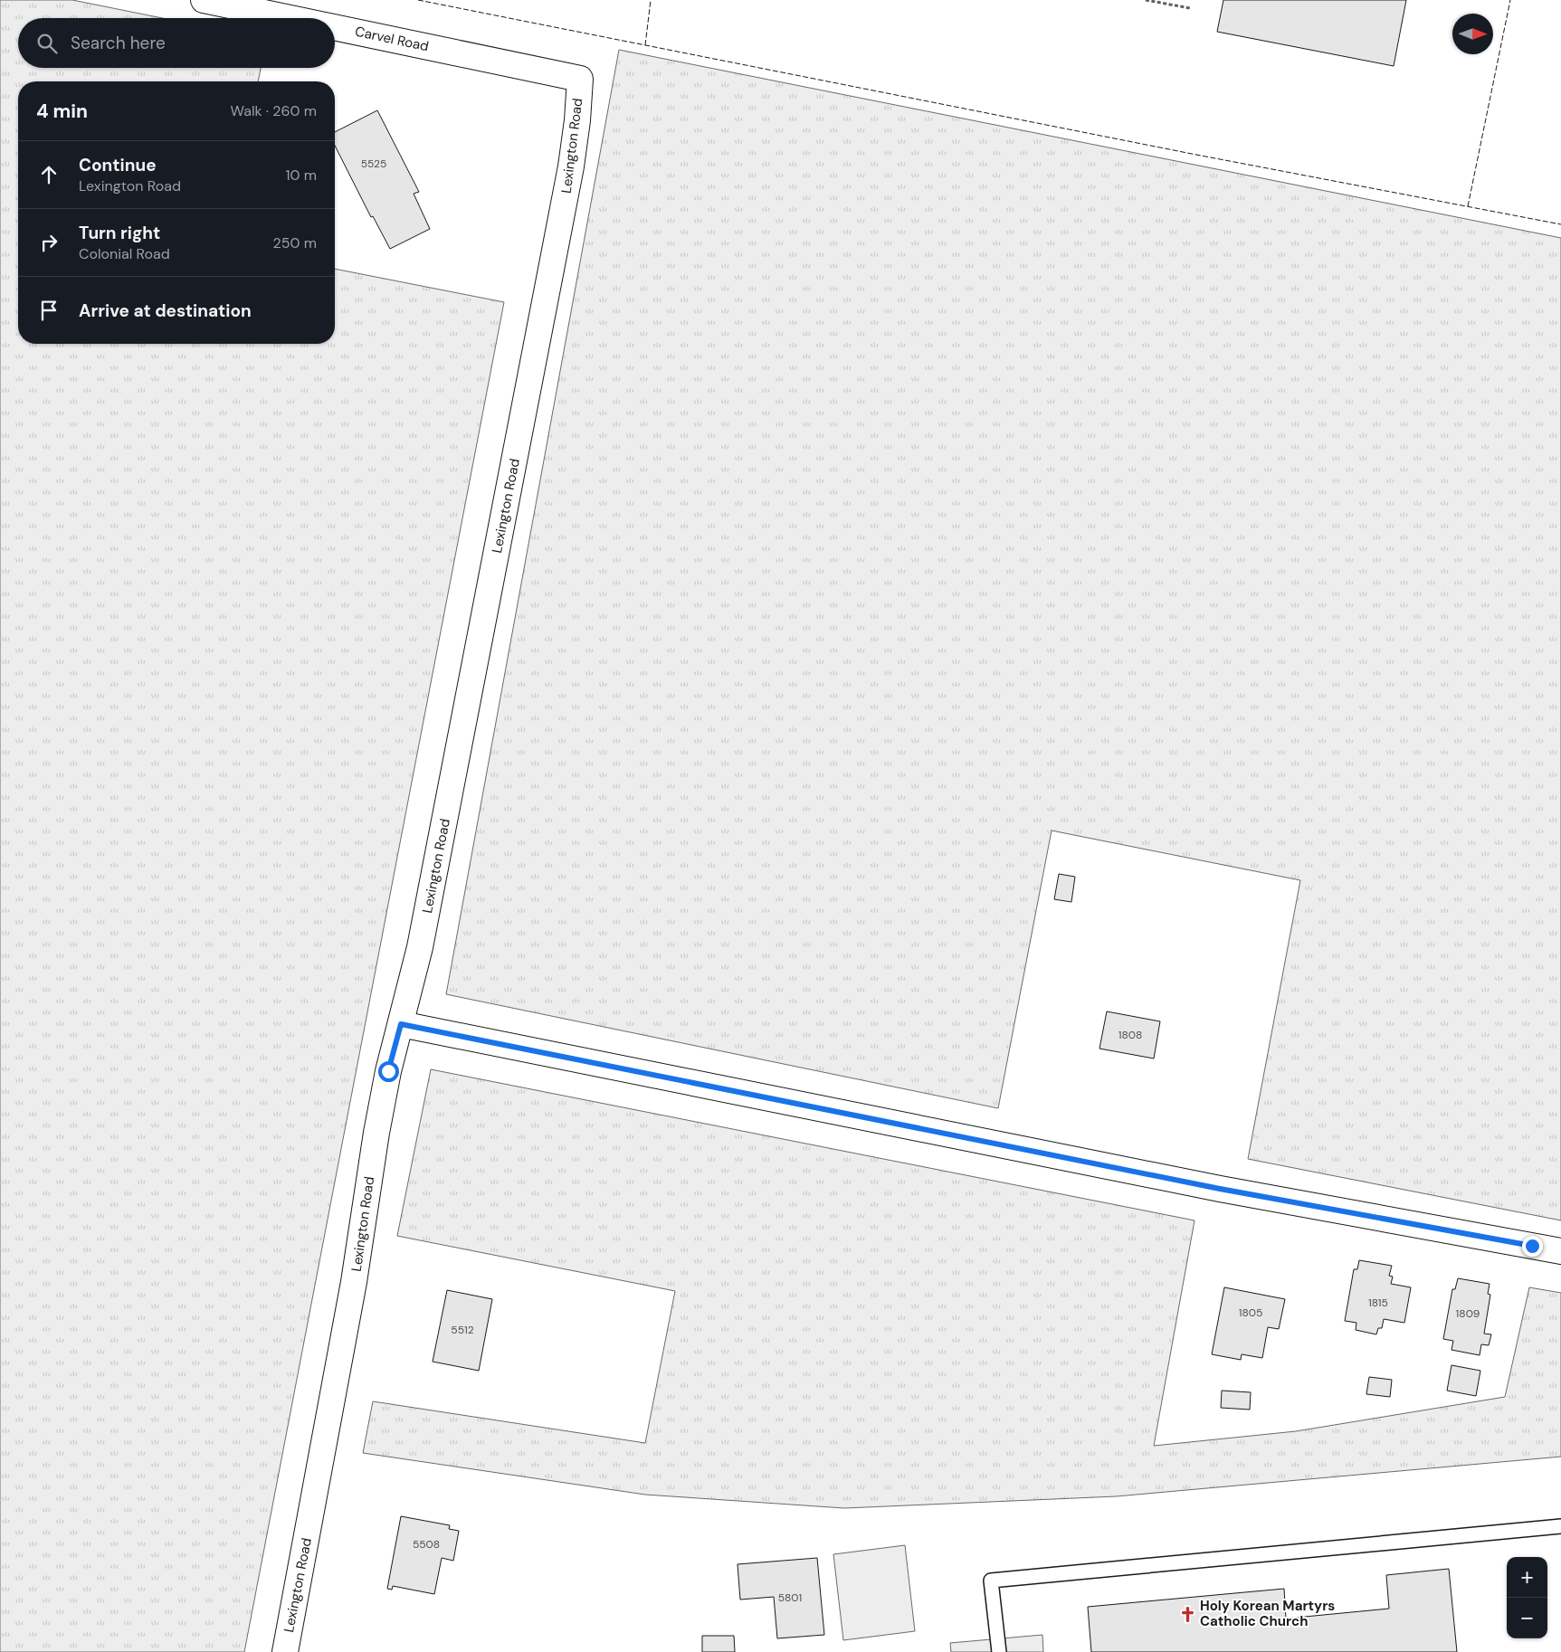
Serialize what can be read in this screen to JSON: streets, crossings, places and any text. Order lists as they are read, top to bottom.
{
  "streets": {
    "street": ["Carvel Road", "Lexington Road"]
  },
  "crossings": [
    ["Carvel Road", "Lexington Road"]
  ],
  "places": {
    "church": ["Holy Korean Martyrs Catholic Church"]
  },
  "house_numbers": [
    "5525",
    "1808",
    "1815",
    "1805",
    "1809",
    "5512",
    "5508",
    "5801"
  ],
  "north": "right",
  "page": {
    "search": "Search here",
    "heading": ["4 min", "Walk · 260 m"],
    "list": [
      ["Continue", "Lexington Road", "10 m"],
      ["Turn right", "Colonial Road", "250 m"],
      "Arrive at destination"
    ],
    "map_buttons": ["+", "−"]
  }
}
